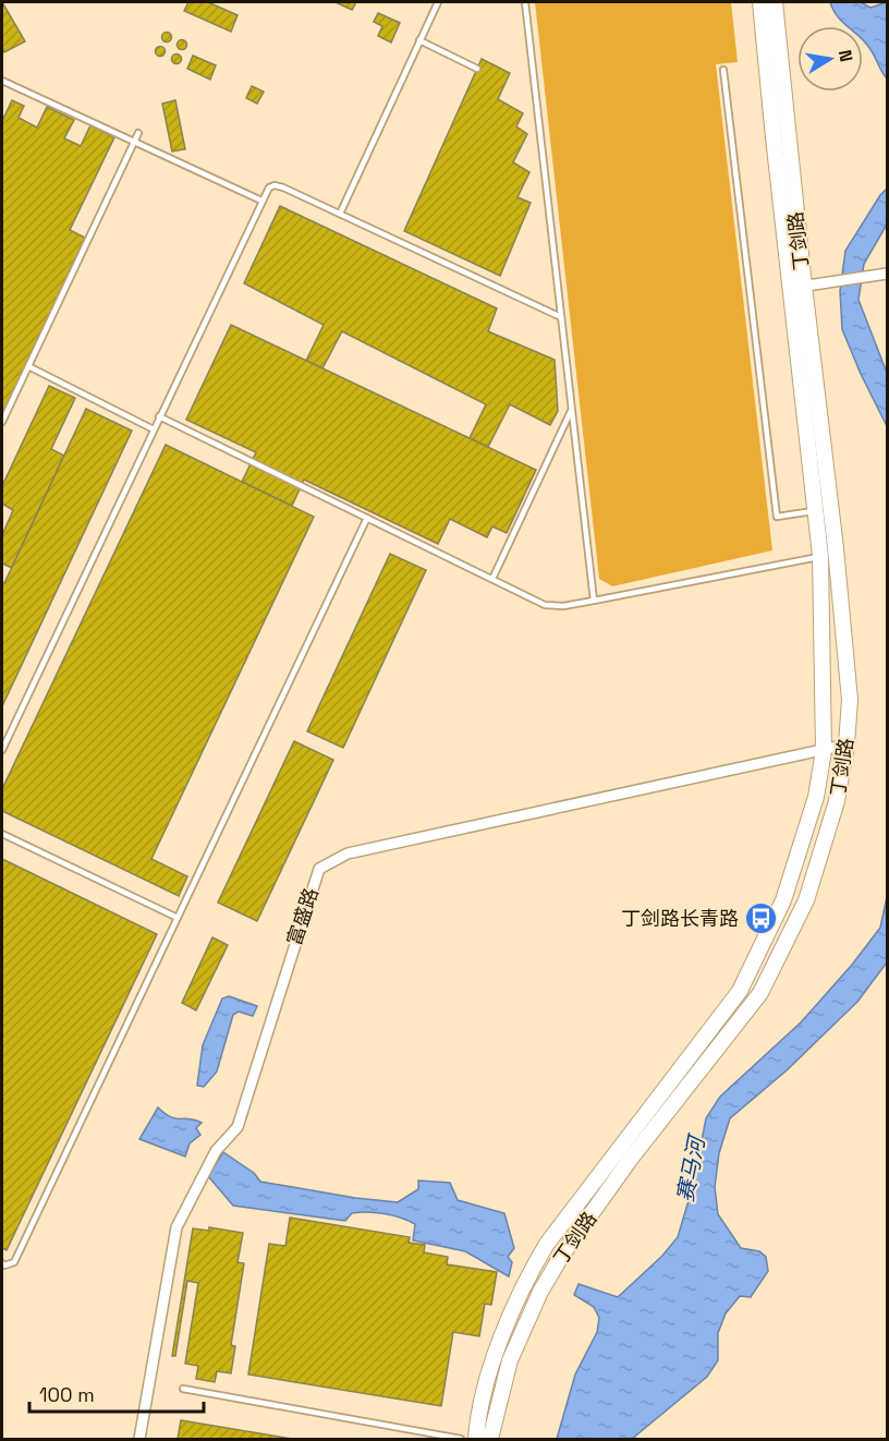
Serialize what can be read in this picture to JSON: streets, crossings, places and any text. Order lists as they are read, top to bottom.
{
  "streets": {
    "main road": ["丁剑路"],
    "street": ["富盛路"]
  },
  "crossings": [
    ["丁剑路", "富盛路"]
  ],
  "water": ["赛马河"],
  "places": {
    "bus stop": ["丁剑路长青路"]
  },
  "scale_bar": "100 m",
  "north": "right"
}
